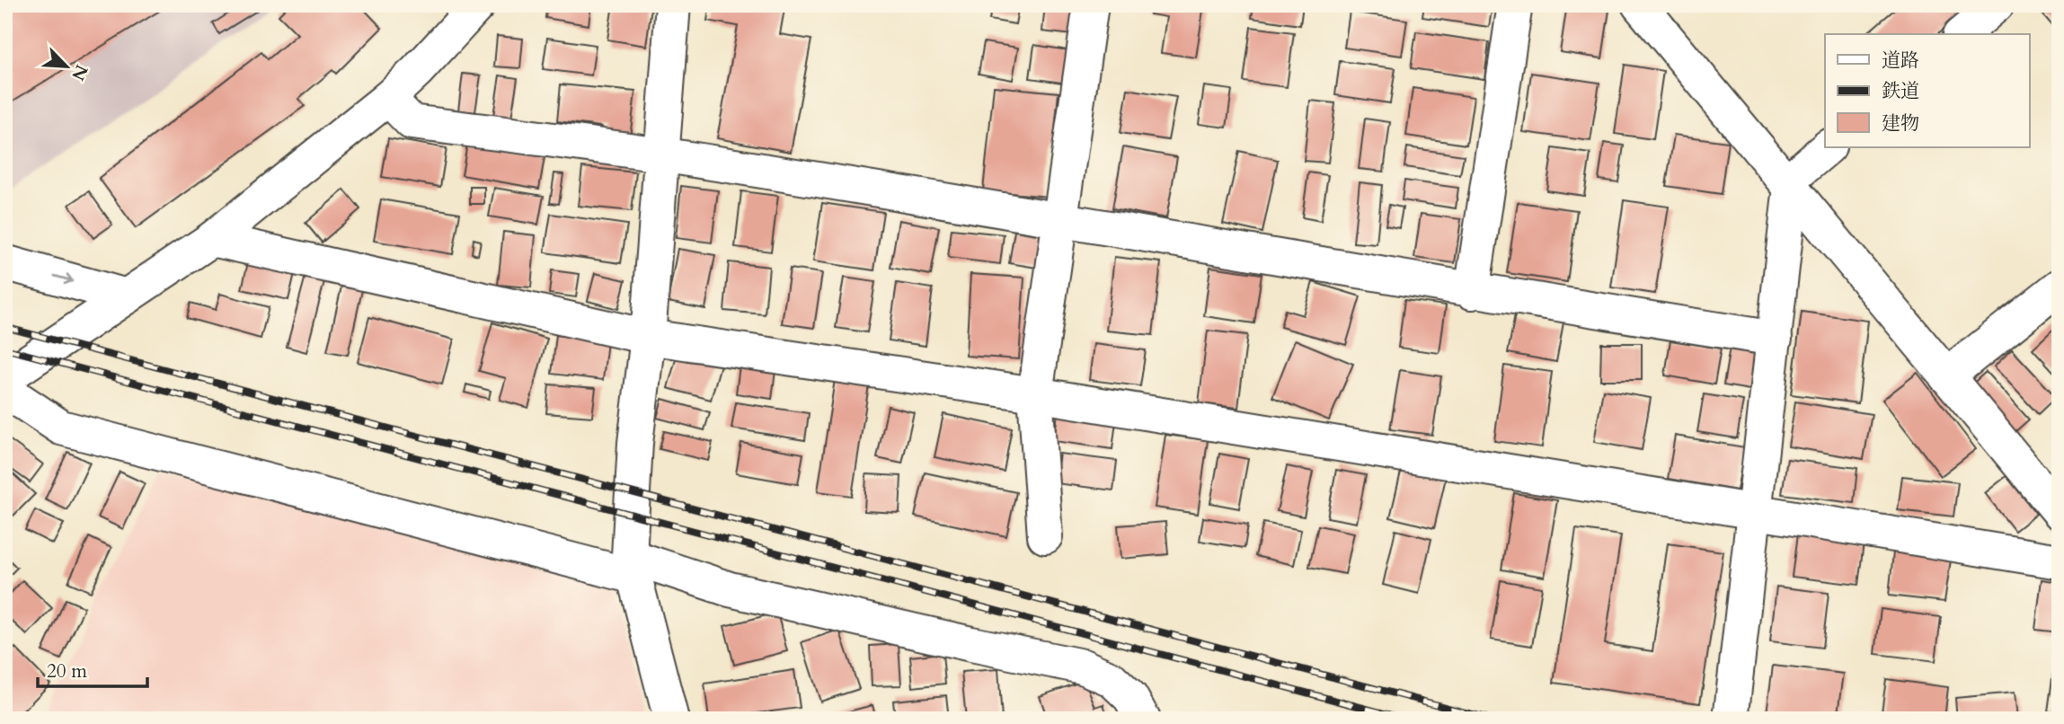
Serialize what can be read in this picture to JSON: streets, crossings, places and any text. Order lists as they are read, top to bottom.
{
  "legend": ["道路", "鉄道", "建物"],
  "scale_bar": "20 m",
  "north": "bottom right"
}
